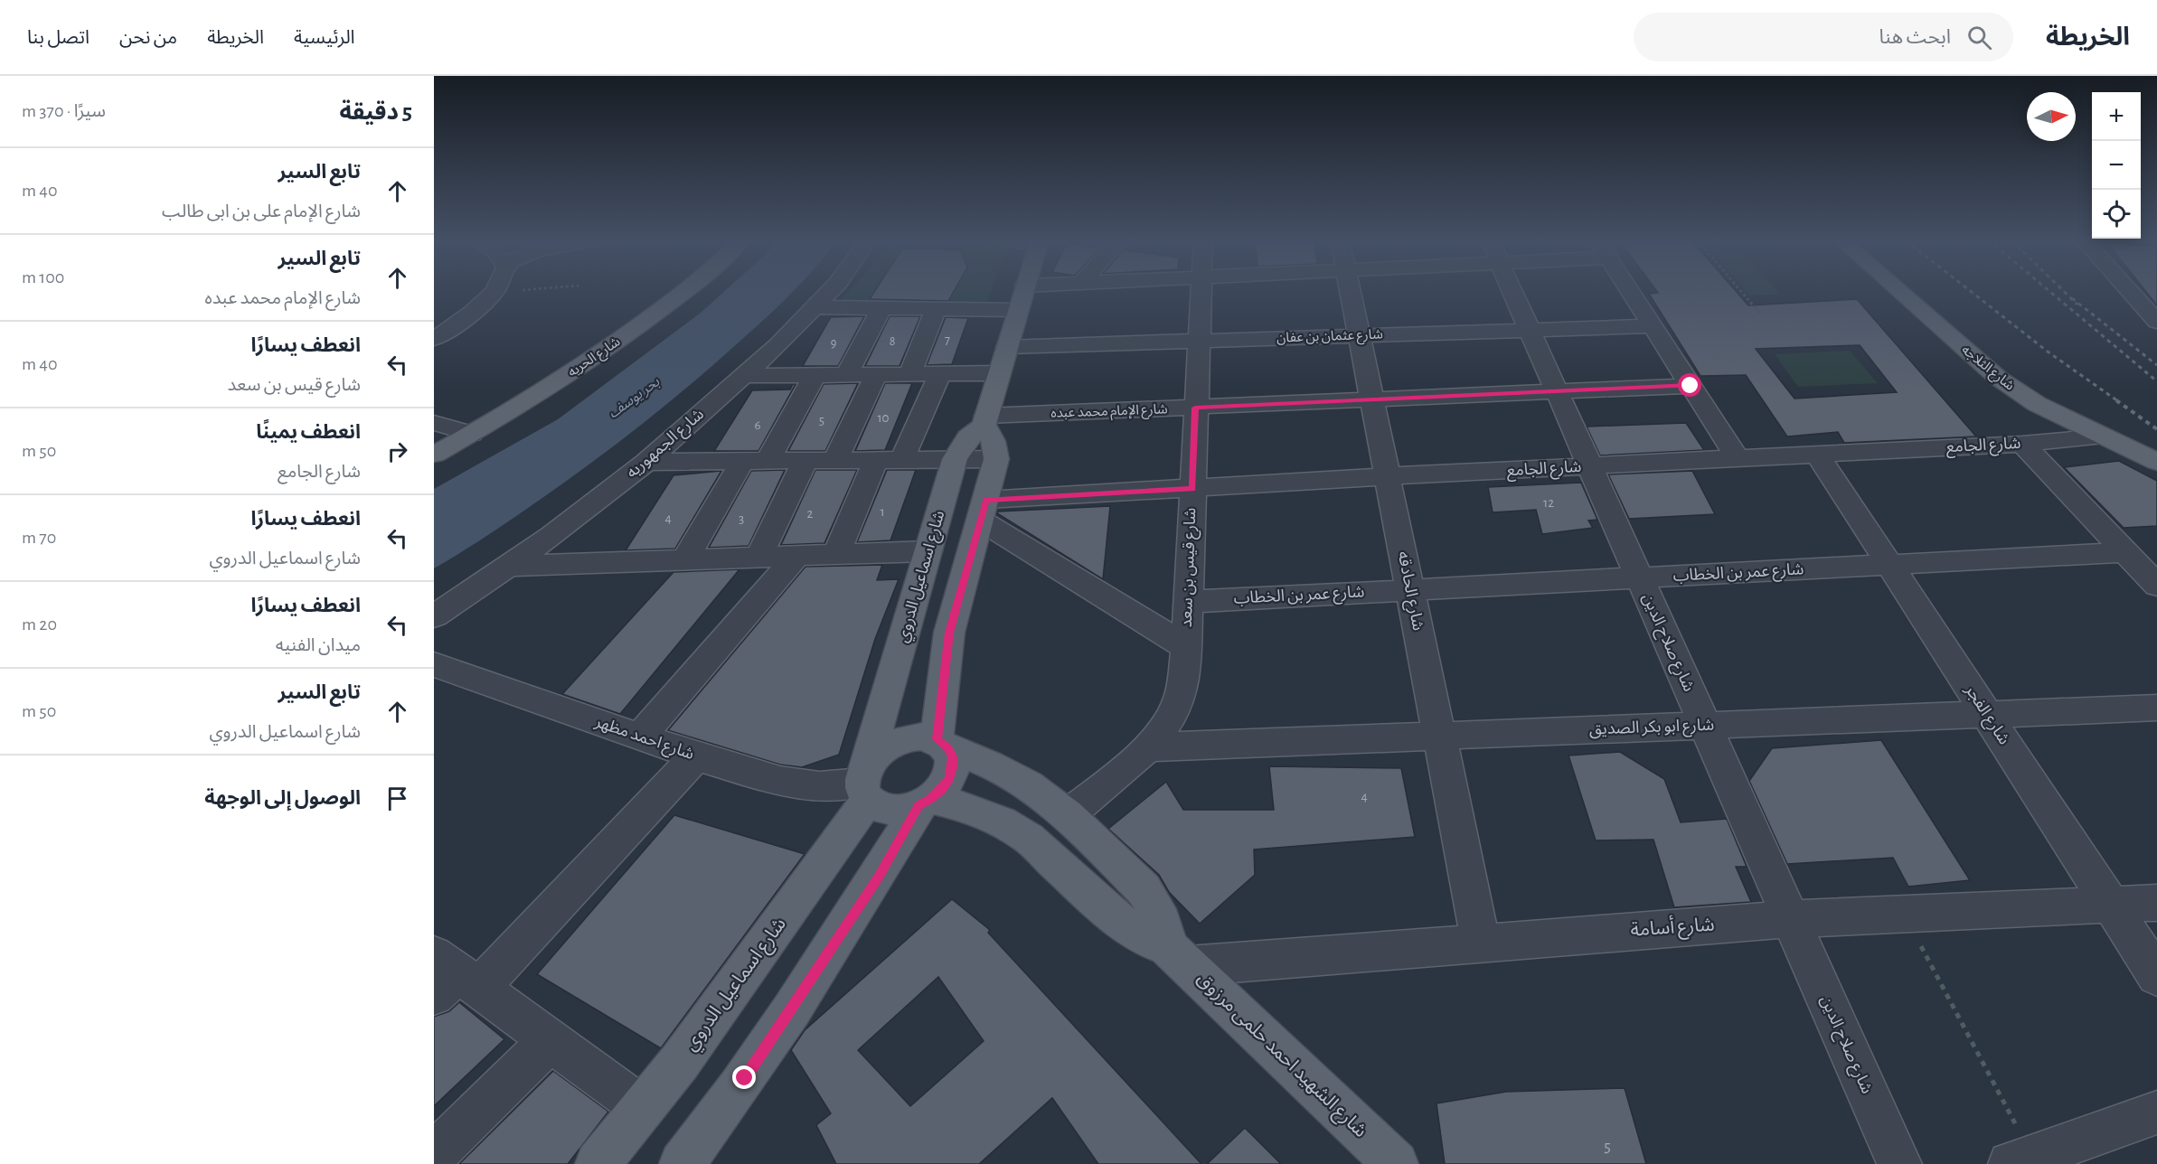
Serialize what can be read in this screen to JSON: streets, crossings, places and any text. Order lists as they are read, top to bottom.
{
  "streets": {
    "main road": [
      "شارع الحريه",
      "شارع الثلاجه",
      "شارع اسماعيل الدروي",
      "شارع الشهيد احمد حلمى مرزوق"
    ],
    "street": [
      "شارع عثمان بن عفان",
      "شارع الإمام محمد عبده",
      "شارع الجمهوريه",
      "شارع الجامع",
      "شارع قيس بن سعد",
      "شارع عمر بن الخطاب",
      "شارع الحادقه",
      "شارع صلاح الدين",
      "شارع الفجر",
      "شارع ابو بكر الصديق",
      "شارع احمد مظهر",
      "شارع أسامة"
    ]
  },
  "crossings": [
    ["شارع عثمان بن عفان", "شارع قيس بن سعد"],
    ["شارع عثمان بن عفان", "شارع اسماعيل الدروي"],
    ["شارع عثمان بن عفان", "شارع الحادقه"],
    ["شارع عثمان بن عفان", "شارع صلاح الدين"],
    ["شارع الثلاجه", "شارع الجامع"],
    ["شارع الإمام محمد عبده", "شارع قيس بن سعد"],
    ["شارع الإمام محمد عبده", "شارع اسماعيل الدروي"],
    ["شارع الإمام محمد عبده", "شارع الحادقه"],
    ["شارع الإمام محمد عبده", "شارع صلاح الدين"],
    ["شارع الجامع", "شارع قيس بن سعد"],
    ["شارع الجامع", "شارع الحادقه"],
    ["شارع الجامع", "شارع صلاح الدين"],
    ["شارع الجامع", "شارع الفجر"],
    ["شارع قيس بن سعد", "شارع عمر بن الخطاب"],
    ["شارع قيس بن سعد", "شارع ابو بكر الصديق"],
    ["شارع عمر بن الخطاب", "شارع الحادقه"],
    ["شارع عمر بن الخطاب", "شارع صلاح الدين"],
    ["شارع عمر بن الخطاب", "شارع الفجر"],
    ["شارع اسماعيل الدروي", "شارع احمد مظهر"],
    ["شارع اسماعيل الدروي", "شارع الشهيد احمد حلمى مرزوق"],
    ["شارع الحادقه", "شارع ابو بكر الصديق"],
    ["شارع الحادقه", "شارع أسامة"],
    ["شارع صلاح الدين", "شارع ابو بكر الصديق"],
    ["شارع صلاح الدين", "شارع أسامة"],
    ["شارع الفجر", "شارع ابو بكر الصديق"],
    ["شارع الفجر", "شارع أسامة"],
    ["شارع احمد مظهر", "شارع الشهيد احمد حلمى مرزوق"],
    ["شارع أسامة", "شارع الشهيد احمد حلمى مرزوق"]
  ],
  "water": ["بحر يوسف"],
  "house_numbers": [
    "7",
    "8",
    "9",
    "10",
    "5",
    "6",
    "12",
    "1",
    "2",
    "4",
    "3",
    "4",
    "5"
  ],
  "north": "right",
  "page": {
    "header": "الخريطة",
    "search": "ابحث هنا",
    "nav": [
      "الرئيسية",
      "الخريطة",
      "من نحن",
      "اتصل بنا"
    ],
    "heading": ["5 دقيقة", "سيرًا · 370 m"],
    "map_buttons": ["+", "−"],
    "list": [
      ["تابع السير", "شارع الإمام على بن ابى طالب", "40 m"],
      ["تابع السير", "شارع الإمام محمد عبده", "100 m"],
      ["انعطف يسارًا", "شارع قيس بن سعد", "40 m"],
      ["انعطف يمينًا", "شارع الجامع", "50 m"],
      ["انعطف يسارًا", "شارع اسماعيل الدروي", "70 m"],
      ["انعطف يسارًا", "ميدان الفنيه", "20 m"],
      ["تابع السير", "شارع اسماعيل الدروي", "50 m"],
      "الوصول إلى الوجهة"
    ]
  }
}
